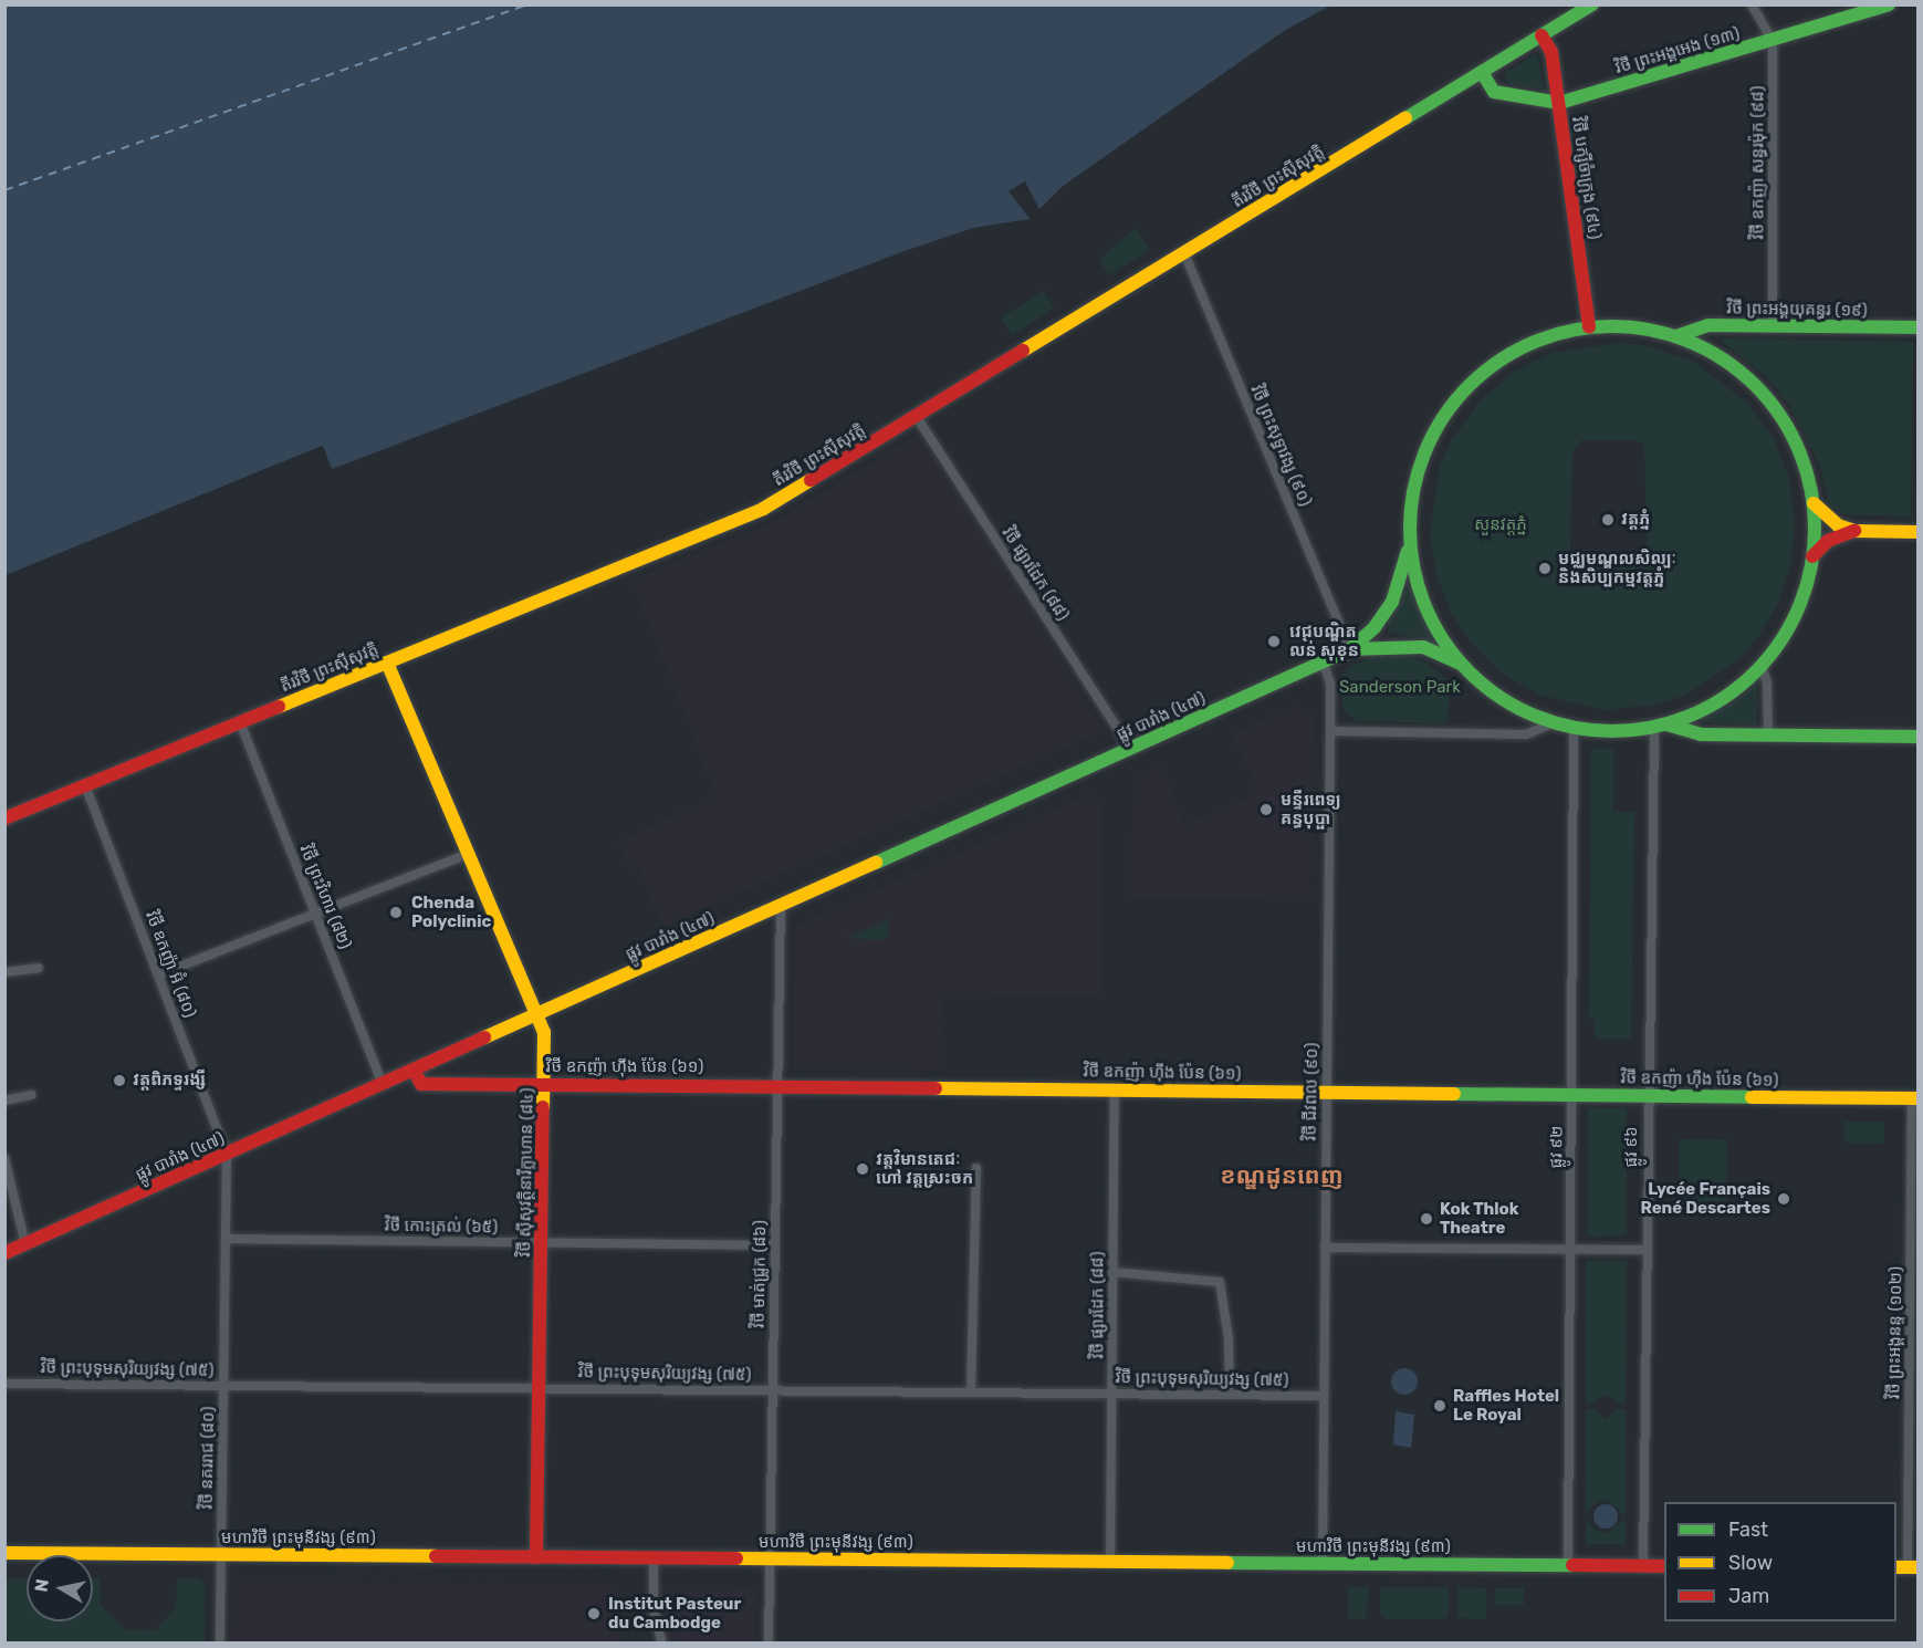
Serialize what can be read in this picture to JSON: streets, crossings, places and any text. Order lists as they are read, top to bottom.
{
  "streets": {
    "main road": [
      "វិថី ព្រះអង្គអេង (១៣)",
      "តីរវិថី ព្រះស៊ីសុវត្តិ",
      "វិថី បក្សីចំាក្រុង (៩៤)",
      "វិថី ព្រះអង្គយុគន្ធរ (១៩)",
      "ផ្លូវ បារាំង (៤៧)",
      "វិថី ឧកញ៉ា ហ៊ីង ប៉ែន (៦១)",
      "វិថី ស៊ីសុវត្ថិនារីក្លាហាន (៨៤)",
      "មហាវិថី ព្រះមុនីវង្ស (៩៣)"
    ],
    "street": [
      "វិថី ឧកញ៉ា សន្ធរម៉ុក (៩៨)",
      "វិថី ព្រះសុទ្ធាវង្ស (៩០)",
      "វិថី ផ្សារដែក (៨៨)",
      "វិថី ព្រះវិហារ (៨២)",
      "វិថី ឧកញ៉ា អ៊ំ (៨០)",
      "វិថី ជីវពល (៩០)",
      "ផ្លូវ ៩២",
      "ផ្លូវ ៩៦",
      "វិថី កោះត្រល់ (៦៥)",
      "វិថី មាត់ជ្រូក (៨៦)",
      "វិថី ព្រះអង្គនន្ទ (១០២)",
      "វិថី ព្រះបុទុមសុរិយ្យវង្ស (៧៥)",
      "វិថី នគររាជ (៨០)"
    ]
  },
  "crossings": [
    ["វិថី ព្រះអង្គអេង (១៣)", "វិថី ឧកញ៉ា សន្ធរម៉ុក (៩៨)"],
    ["វិថី ព្រះអង្គអេង (១៣)", "តីរវិថី ព្រះស៊ីសុវត្តិ"],
    ["វិថី ព្រះអង្គអេង (១៣)", "វិថី បក្សីចំាក្រុង (៩៤)"],
    ["វិថី ឧកញ៉ា សន្ធរម៉ុក (៩៨)", "វិថី ព្រះអង្គយុគន្ធរ (១៩)"],
    ["តីរវិថី ព្រះស៊ីសុវត្តិ", "វិថី បក្សីចំាក្រុង (៩៤)"],
    ["តីរវិថី ព្រះស៊ីសុវត្តិ", "វិថី ព្រះសុទ្ធាវង្ស (៩០)"],
    ["តីរវិថី ព្រះស៊ីសុវត្តិ", "វិថី ផ្សារដែក (៨៨)"],
    ["តីរវិថី ព្រះស៊ីសុវត្តិ", "វិថី ព្រះវិហារ (៨២)"],
    ["តីរវិថី ព្រះស៊ីសុវត្តិ", "វិថី ឧកញ៉ា អ៊ំ (៨០)"],
    ["តីរវិថី ព្រះស៊ីសុវត្តិ", "វិថី ស៊ីសុវត្ថិនារីក្លាហាន (៨៤)"],
    ["វិថី ព្រះសុទ្ធាវង្ស (៩០)", "ផ្លូវ បារាំង (៤៧)"],
    ["វិថី ផ្សារដែក (៨៨)", "ផ្លូវ បារាំង (៤៧)"],
    ["វិថី ផ្សារដែក (៨៨)", "វិថី ឧកញ៉ា ហ៊ីង ប៉ែន (៦១)"],
    ["វិថី ផ្សារដែក (៨៨)", "វិថី ព្រះបុទុមសុរិយ្យវង្ស (៧៥)"],
    ["វិថី ផ្សារដែក (៨៨)", "មហាវិថី ព្រះមុនីវង្ស (៩៣)"],
    ["ផ្លូវ បារាំង (៤៧)", "វិថី ព្រះវិហារ (៨២)"],
    ["ផ្លូវ បារាំង (៤៧)", "វិថី ឧកញ៉ា អ៊ំ (៨០)"],
    ["ផ្លូវ បារាំង (៤៧)", "វិថី ឧកញ៉ា ហ៊ីង ប៉ែន (៦១)"],
    ["ផ្លូវ បារាំង (៤៧)", "វិថី ជីវពល (៩០)"],
    ["ផ្លូវ បារាំង (៤៧)", "វិថី ស៊ីសុវត្ថិនារីក្លាហាន (៨៤)"],
    ["ផ្លូវ បារាំង (៤៧)", "វិថី មាត់ជ្រូក (៨៦)"],
    ["ផ្លូវ បារាំង (៤៧)", "វិថី នគររាជ (៨០)"],
    ["វិថី ឧកញ៉ា អ៊ំ (៨០)", "វិថី នគររាជ (៨០)"],
    ["វិថី ឧកញ៉ា ហ៊ីង ប៉ែន (៦១)", "វិថី ជីវពល (៩០)"],
    ["វិថី ឧកញ៉ា ហ៊ីង ប៉ែន (៦១)", "ផ្លូវ ៩២"],
    ["វិថី ឧកញ៉ា ហ៊ីង ប៉ែន (៦១)", "ផ្លូវ ៩៦"],
    ["វិថី ឧកញ៉ា ហ៊ីង ប៉ែន (៦១)", "វិថី ស៊ីសុវត្ថិនារីក្លាហាន (៨៤)"],
    ["វិថី ឧកញ៉ា ហ៊ីង ប៉ែន (៦១)", "វិថី មាត់ជ្រូក (៨៦)"],
    ["វិថី ឧកញ៉ា ហ៊ីង ប៉ែន (៦១)", "វិថី ព្រះអង្គនន្ទ (១០២)"],
    ["វិថី ជីវពល (៩០)", "វិថី ព្រះបុទុមសុរិយ្យវង្ស (៧៥)"],
    ["វិថី ជីវពល (៩០)", "មហាវិថី ព្រះមុនីវង្ស (៩៣)"],
    ["ផ្លូវ ៩២", "មហាវិថី ព្រះមុនីវង្ស (៩៣)"],
    ["ផ្លូវ ៩៦", "មហាវិថី ព្រះមុនីវង្ស (៩៣)"],
    ["វិថី ស៊ីសុវត្ថិនារីក្លាហាន (៨៤)", "វិថី កោះត្រល់ (៦៥)"],
    ["វិថី ស៊ីសុវត្ថិនារីក្លាហាន (៨៤)", "វិថី ព្រះបុទុមសុរិយ្យវង្ស (៧៥)"],
    ["វិថី ស៊ីសុវត្ថិនារីក្លាហាន (៨៤)", "មហាវិថី ព្រះមុនីវង្ស (៩៣)"],
    ["វិថី កោះត្រល់ (៦៥)", "វិថី មាត់ជ្រូក (៨៦)"],
    ["វិថី កោះត្រល់ (៦៥)", "វិថី នគររាជ (៨០)"],
    ["វិថី មាត់ជ្រូក (៨៦)", "វិថី ព្រះបុទុមសុរិយ្យវង្ស (៧៥)"],
    ["វិថី មាត់ជ្រូក (៨៦)", "មហាវិថី ព្រះមុនីវង្ស (៩៣)"],
    ["វិថី ព្រះបុទុមសុរិយ្យវង្ស (៧៥)", "វិថី នគររាជ (៨០)"],
    ["វិថី នគររាជ (៨០)", "មហាវិថី ព្រះមុនីវង្ស (៩៣)"]
  ],
  "districts": ["ខណ្ឌដូនពេញ"],
  "parks": ["សួនវត្ដភ្នំ", "Sanderson Park"],
  "places": [
    "វត្ដភ្នំ",
    "មជ្ឈមណ្ឌលសិល្បៈ និងសិប្បកម្មវត្តភ្នំ",
    "វេជ្ជបណ្ឌិត លន់ សុខុន",
    "មន្ទីរពេទ្យ គន្ធបុប្ផា",
    "Chenda Polyclinic",
    "វត្តពិភទ្ទរង្សី",
    "វត្តវិមានតេជៈ ហៅ វត្តស្រះចក",
    "Lycée Français René Descartes",
    "Kok Thlok Theatre",
    "Raffles Hotel Le Royal",
    "Institut Pasteur du Cambodge"
  ],
  "legend": ["Fast", "Slow", "Jam"],
  "north": "left"
}
